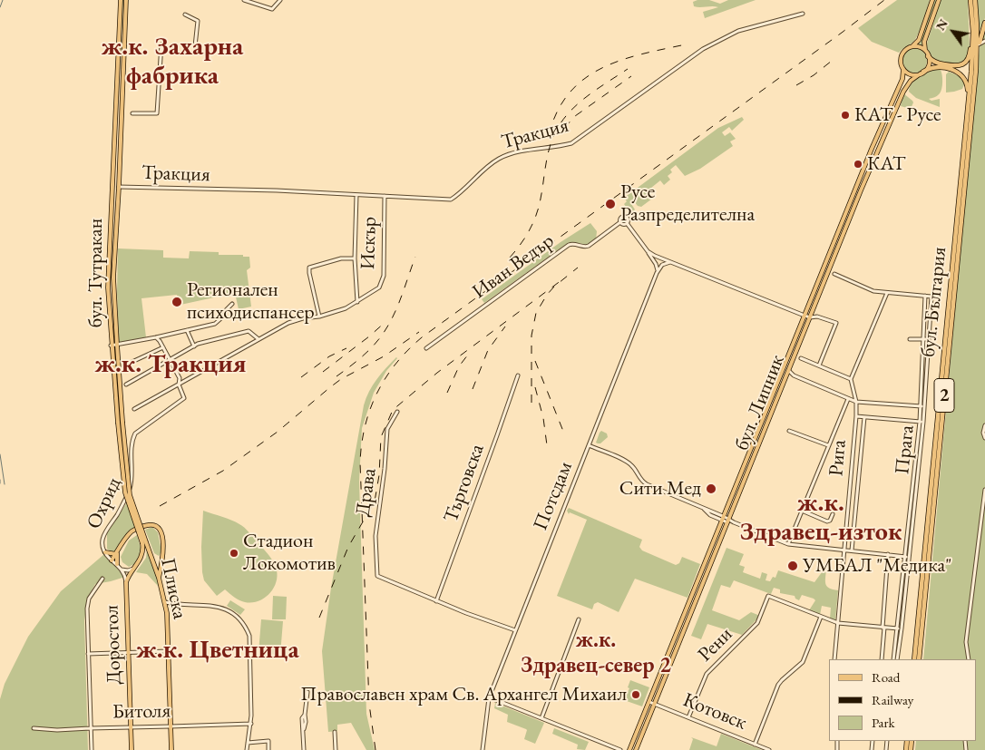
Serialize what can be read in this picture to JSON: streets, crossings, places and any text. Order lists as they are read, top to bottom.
{
  "streets": {
    "highway": ["бул. България", "2"],
    "main road": [
      "бул. Тутракан",
      "бул. Липник",
      "Плиска",
      "Доростол"
    ],
    "street": [
      "Тракция",
      "Искър",
      "Иван Ведър",
      "Прага",
      "Рига",
      "Търговска",
      "Драва",
      "Потсдам",
      "Охрид",
      "Рени",
      "Битоля",
      "Котовск"
    ]
  },
  "crossings": [
    ["Тракция", "Искър"],
    ["Тракция", "бул. Тутракан"],
    ["Искър", "Охрид"],
    ["бул. Тутракан", "Плиска"],
    ["бул. Тутракан", "Доростол"],
    ["бул. Липник", "Котовск"],
    ["Търговска", "Драва"],
    ["Охрид", "Доростол"],
    ["Плиска", "Доростол"],
    ["Плиска", "Битоля"],
    ["Доростол", "Битоля"],
    ["Рени", "Котовск"]
  ],
  "districts": [
    "ж.к. Захарна фабрика",
    "ж.к. Тракция",
    "ж.к. Здравец-изток",
    "ж.к. Здравец-север 2",
    "ж.к. Цветница"
  ],
  "places": [
    "КАТ - Русе",
    "КАТ",
    "Русе Разпределителна",
    "Регионален психодиспансер",
    "Сити Мед",
    "Стадион Локомотив",
    "УМБАЛ \"Медика\"",
    "Православен храм Св. Архангел Михаил"
  ],
  "legend": ["Road", "Railway", "Park"],
  "north": "top left"
}
